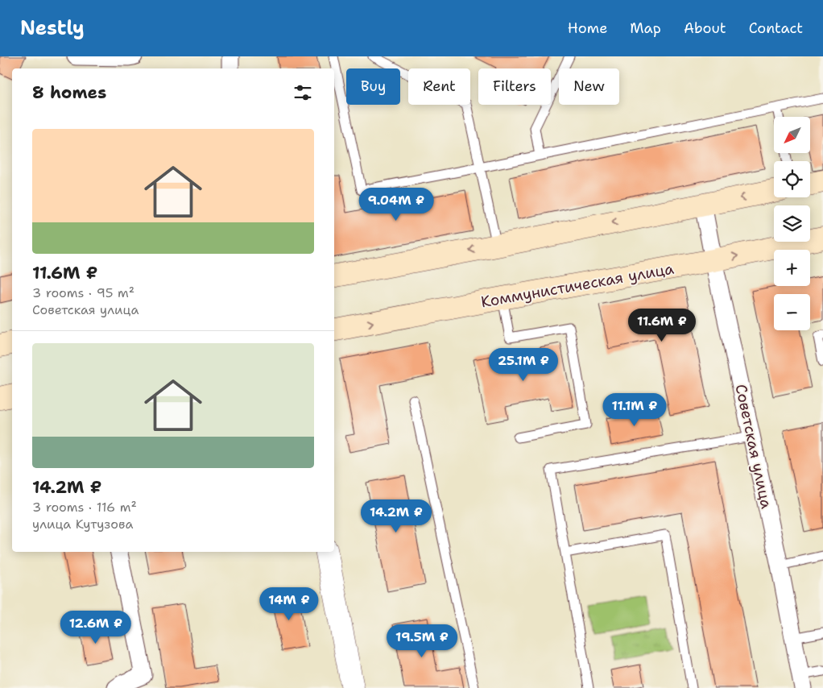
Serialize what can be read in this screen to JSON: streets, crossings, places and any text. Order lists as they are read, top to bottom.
{
  "streets": {
    "main road": ["Коммунистическая улица"],
    "street": ["Советская улица"]
  },
  "crossings": [
    ["Коммунистическая улица", "Советская улица"]
  ],
  "north": "bottom left",
  "page": {
    "header": "Nestly",
    "nav": [
      "Home",
      "Map",
      "About",
      "Contact"
    ],
    "chip": [
      "Buy",
      "Rent",
      "Filters",
      "New"
    ],
    "heading": "8 homes",
    "map_buttons": ["+", "−"],
    "list": [
      {
        "name": "11.6M ₽",
        "note": "3 rooms · 95 m² · Советская улица"
      },
      {
        "name": "14.2M ₽",
        "note": "3 rooms · 116 m² · улица Кутузова"
      }
    ],
    "price": [
      "9.04M ₽",
      "11.6M ₽",
      "25.1M ₽",
      "11.1M ₽",
      "14.2M ₽",
      "14M ₽",
      "12.6M ₽",
      "19.5M ₽"
    ]
  }
}
